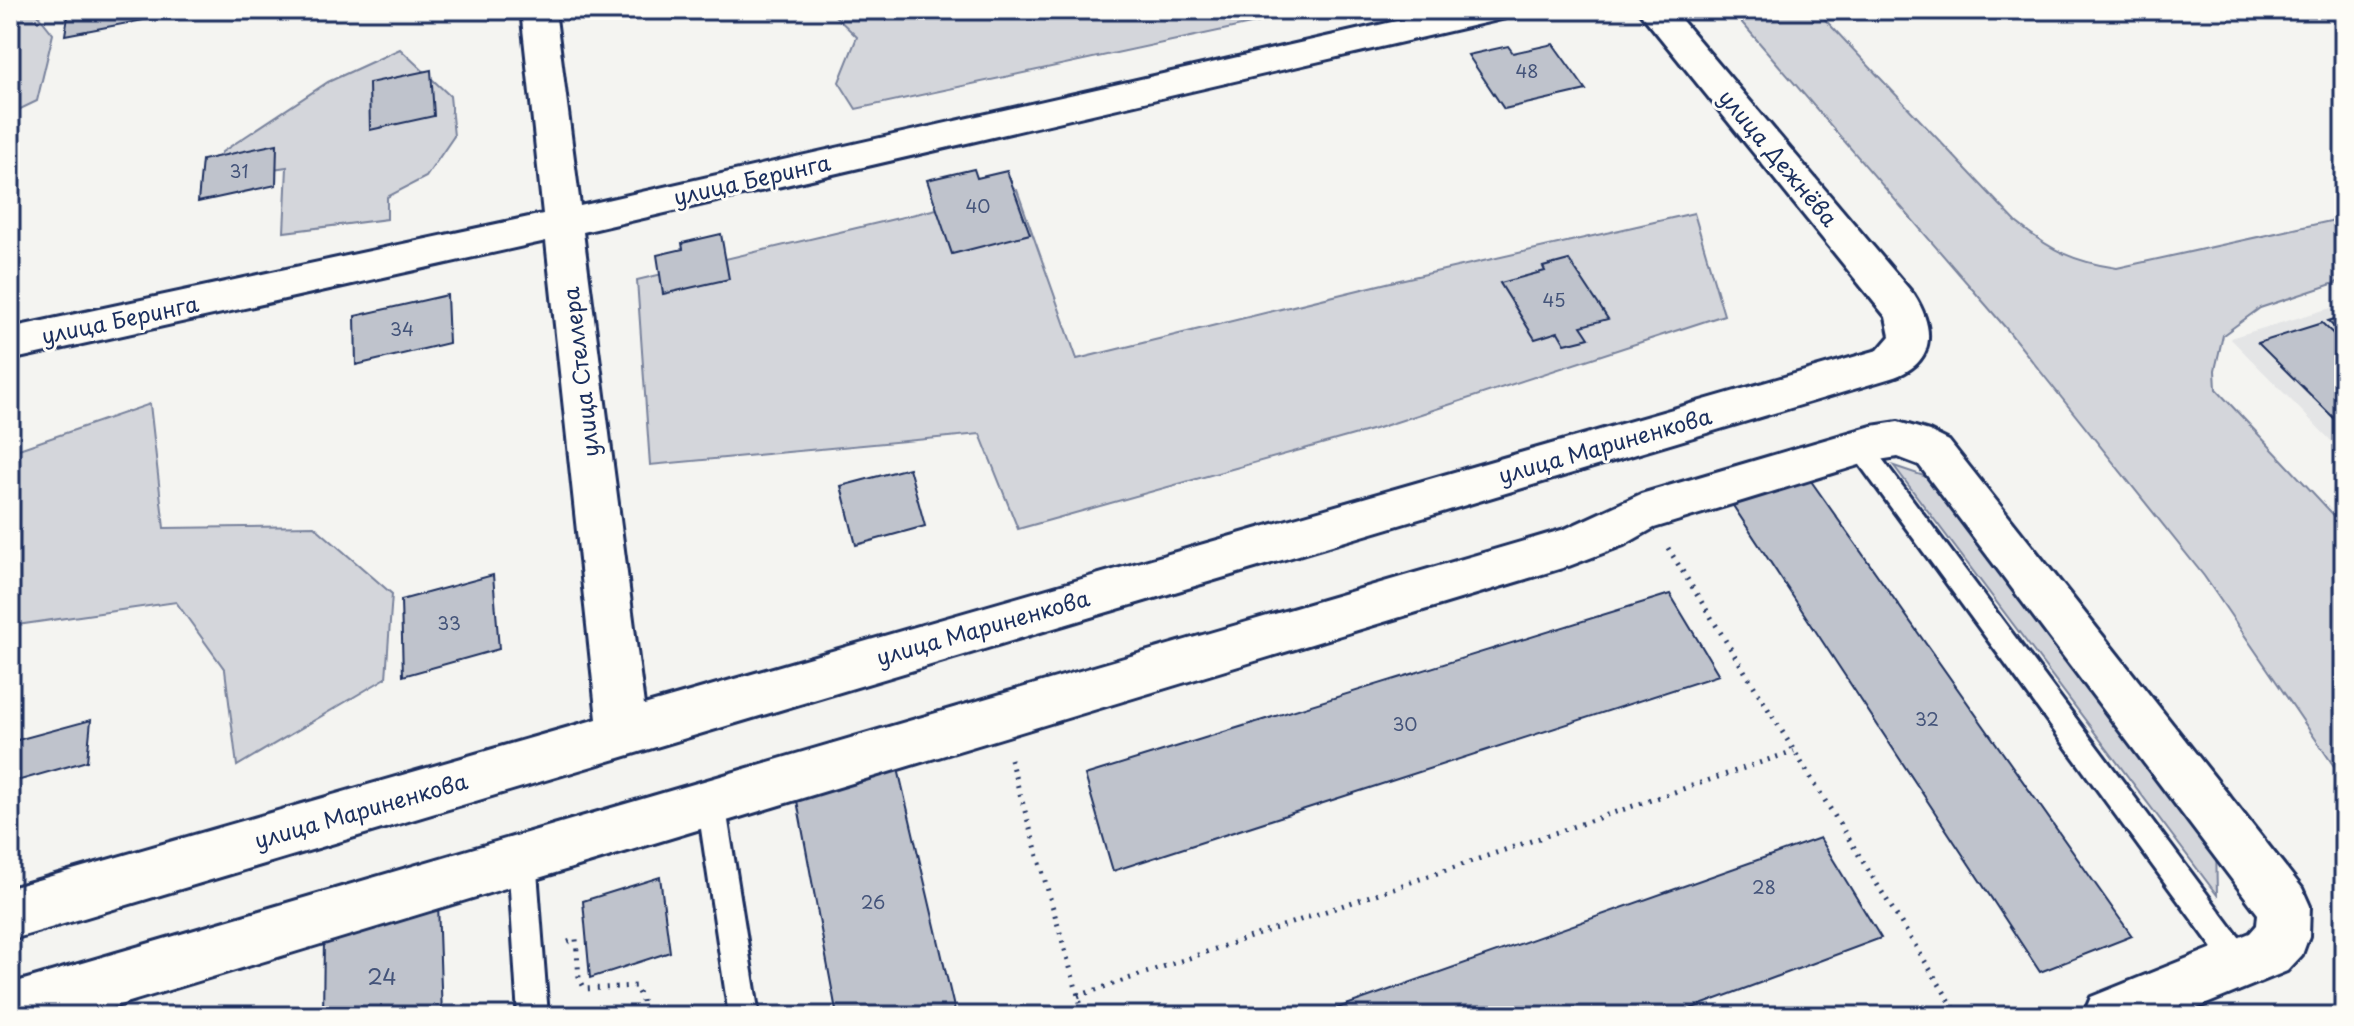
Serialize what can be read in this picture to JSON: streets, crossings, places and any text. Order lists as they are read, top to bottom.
{
  "streets": {
    "street": [
      "улица Дежнёва",
      "улица Беринга",
      "улица Стеллера",
      "улица Мариненкова"
    ]
  },
  "crossings": [
    ["улица Дежнёва", "улица Мариненкова"],
    ["улица Беринга", "улица Стеллера"],
    ["улица Стеллера", "улица Мариненкова"]
  ],
  "house_numbers": [
    "48",
    "31",
    "40",
    "45",
    "34",
    "33",
    "32",
    "30",
    "28",
    "26",
    "24"
  ]
}
